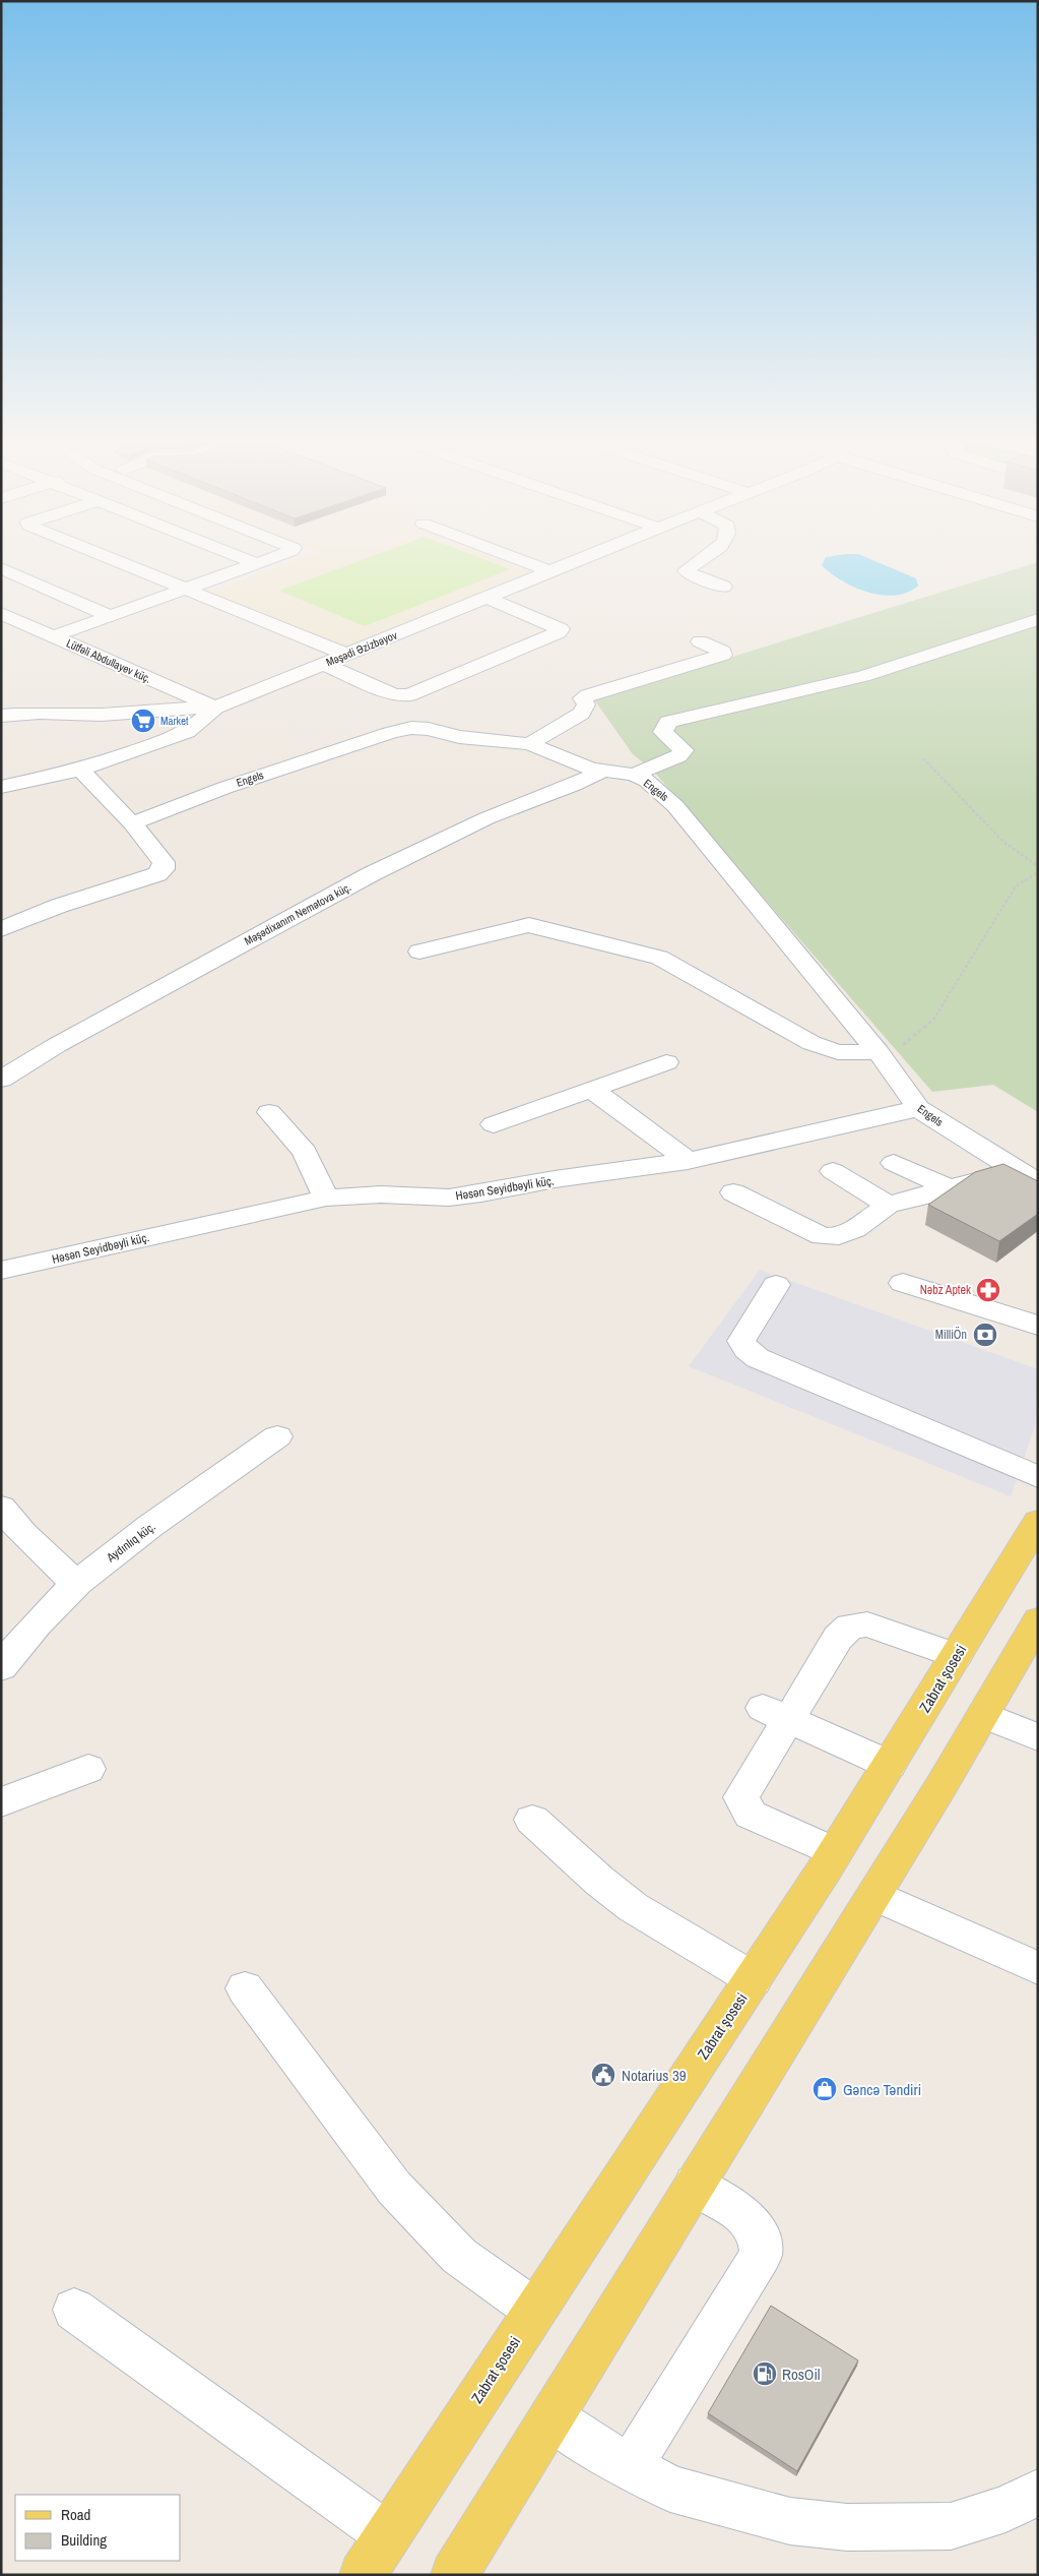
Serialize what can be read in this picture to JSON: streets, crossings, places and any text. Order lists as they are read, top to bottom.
{
  "streets": {
    "main road": ["Zabrat şosesi"],
    "street": [
      "Məşədi Əzizbəyov",
      "Lütfəli Abdullayev küç.",
      "Engels",
      "Məşədixanım Nemətova küç.",
      "Həsən Seyidbəyli küç.",
      "Aydınlıq küç."
    ]
  },
  "crossings": [
    ["Məşədi Əzizbəyov", "Lütfəli Abdullayev küç."],
    ["Engels", "Məşədixanım Nemətova küç."],
    ["Engels", "Həsən Seyidbəyli küç."]
  ],
  "places": {
    "supermarket": ["Market"],
    "pharmacy": ["Nəbz Aptek"],
    "bank": ["MilliÖn"],
    "public building": ["Notarius 39"],
    "shop": ["Gəncə Təndiri"],
    "fuel station": ["RosOil"]
  },
  "legend": ["Road", "Building"]
}
